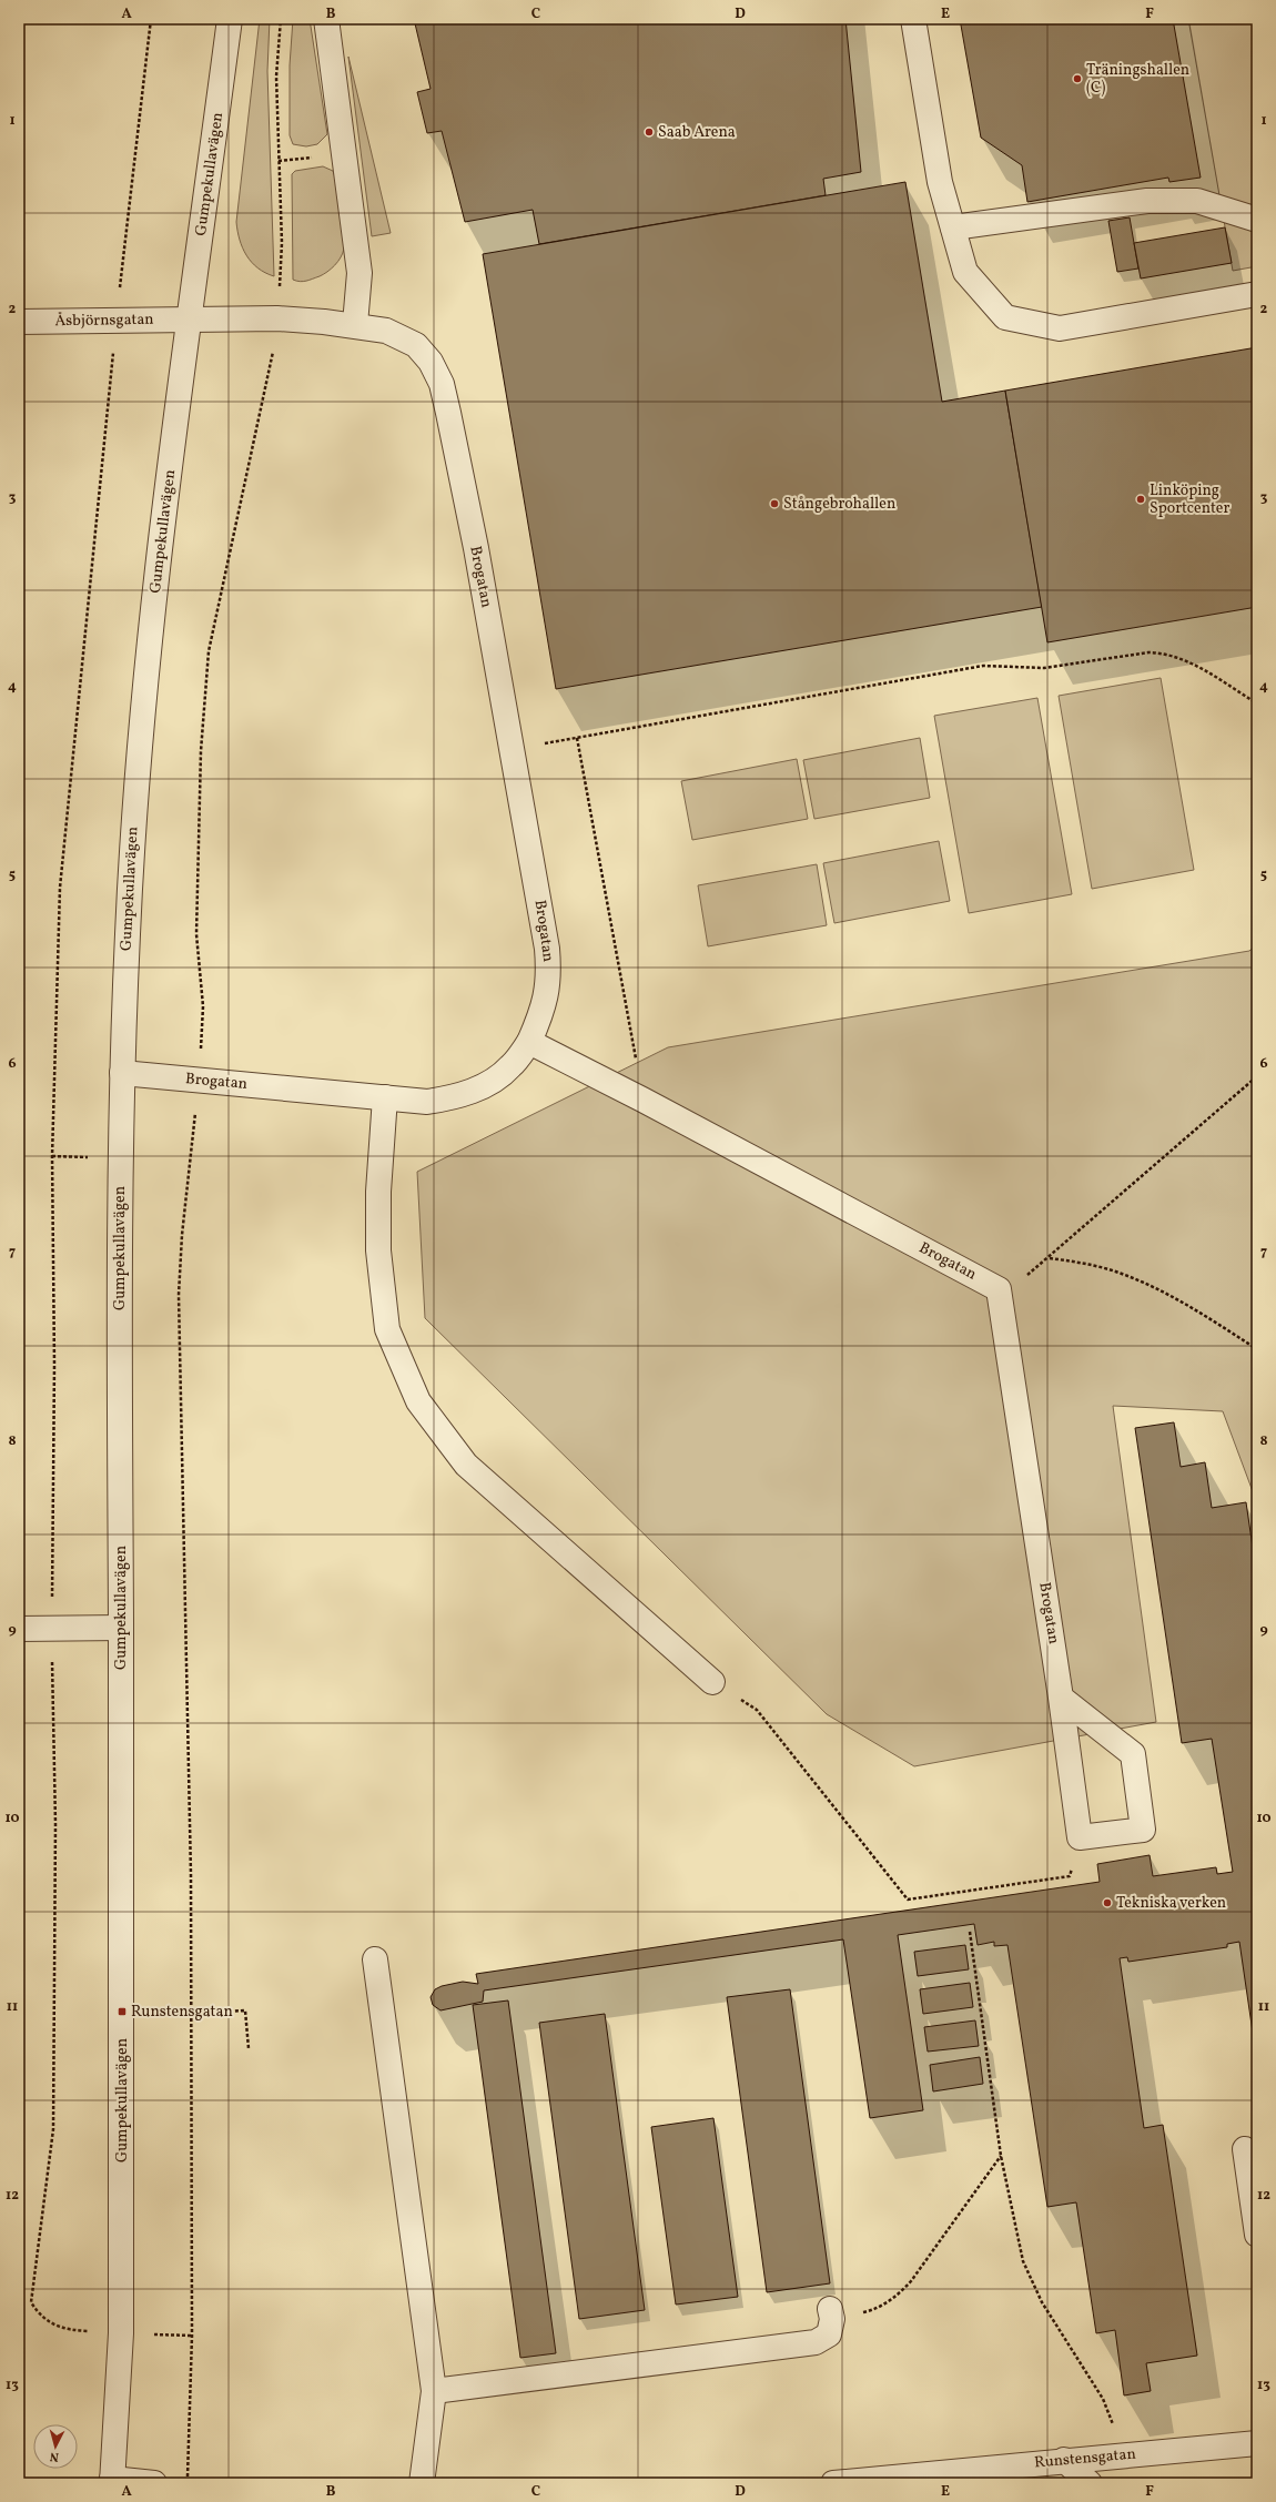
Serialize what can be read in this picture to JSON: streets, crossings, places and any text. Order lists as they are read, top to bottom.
{
  "streets": {
    "street": [
      "Gumpekullavägen",
      "Åsbjörnsgatan",
      "Brogatan",
      "Runstensgatan"
    ]
  },
  "crossings": [
    ["Gumpekullavägen", "Åsbjörnsgatan"],
    ["Gumpekullavägen", "Brogatan"],
    ["Åsbjörnsgatan", "Brogatan"]
  ],
  "places": {
    "other": [
      "Träningshallen (C)",
      "Saab Arena",
      "Linköping Sportcenter",
      "Stångebrohallen",
      "Tekniska verken"
    ],
    "transit": ["Runstensgatan"]
  },
  "north": "bottom",
  "grid": {
    "columns": [
      "A",
      "B",
      "C",
      "D",
      "E",
      "F"
    ],
    "rows": [
      "1",
      "2",
      "3",
      "4",
      "5",
      "6",
      "7",
      "8",
      "9",
      "10",
      "11",
      "12",
      "13"
    ]
  }
}
